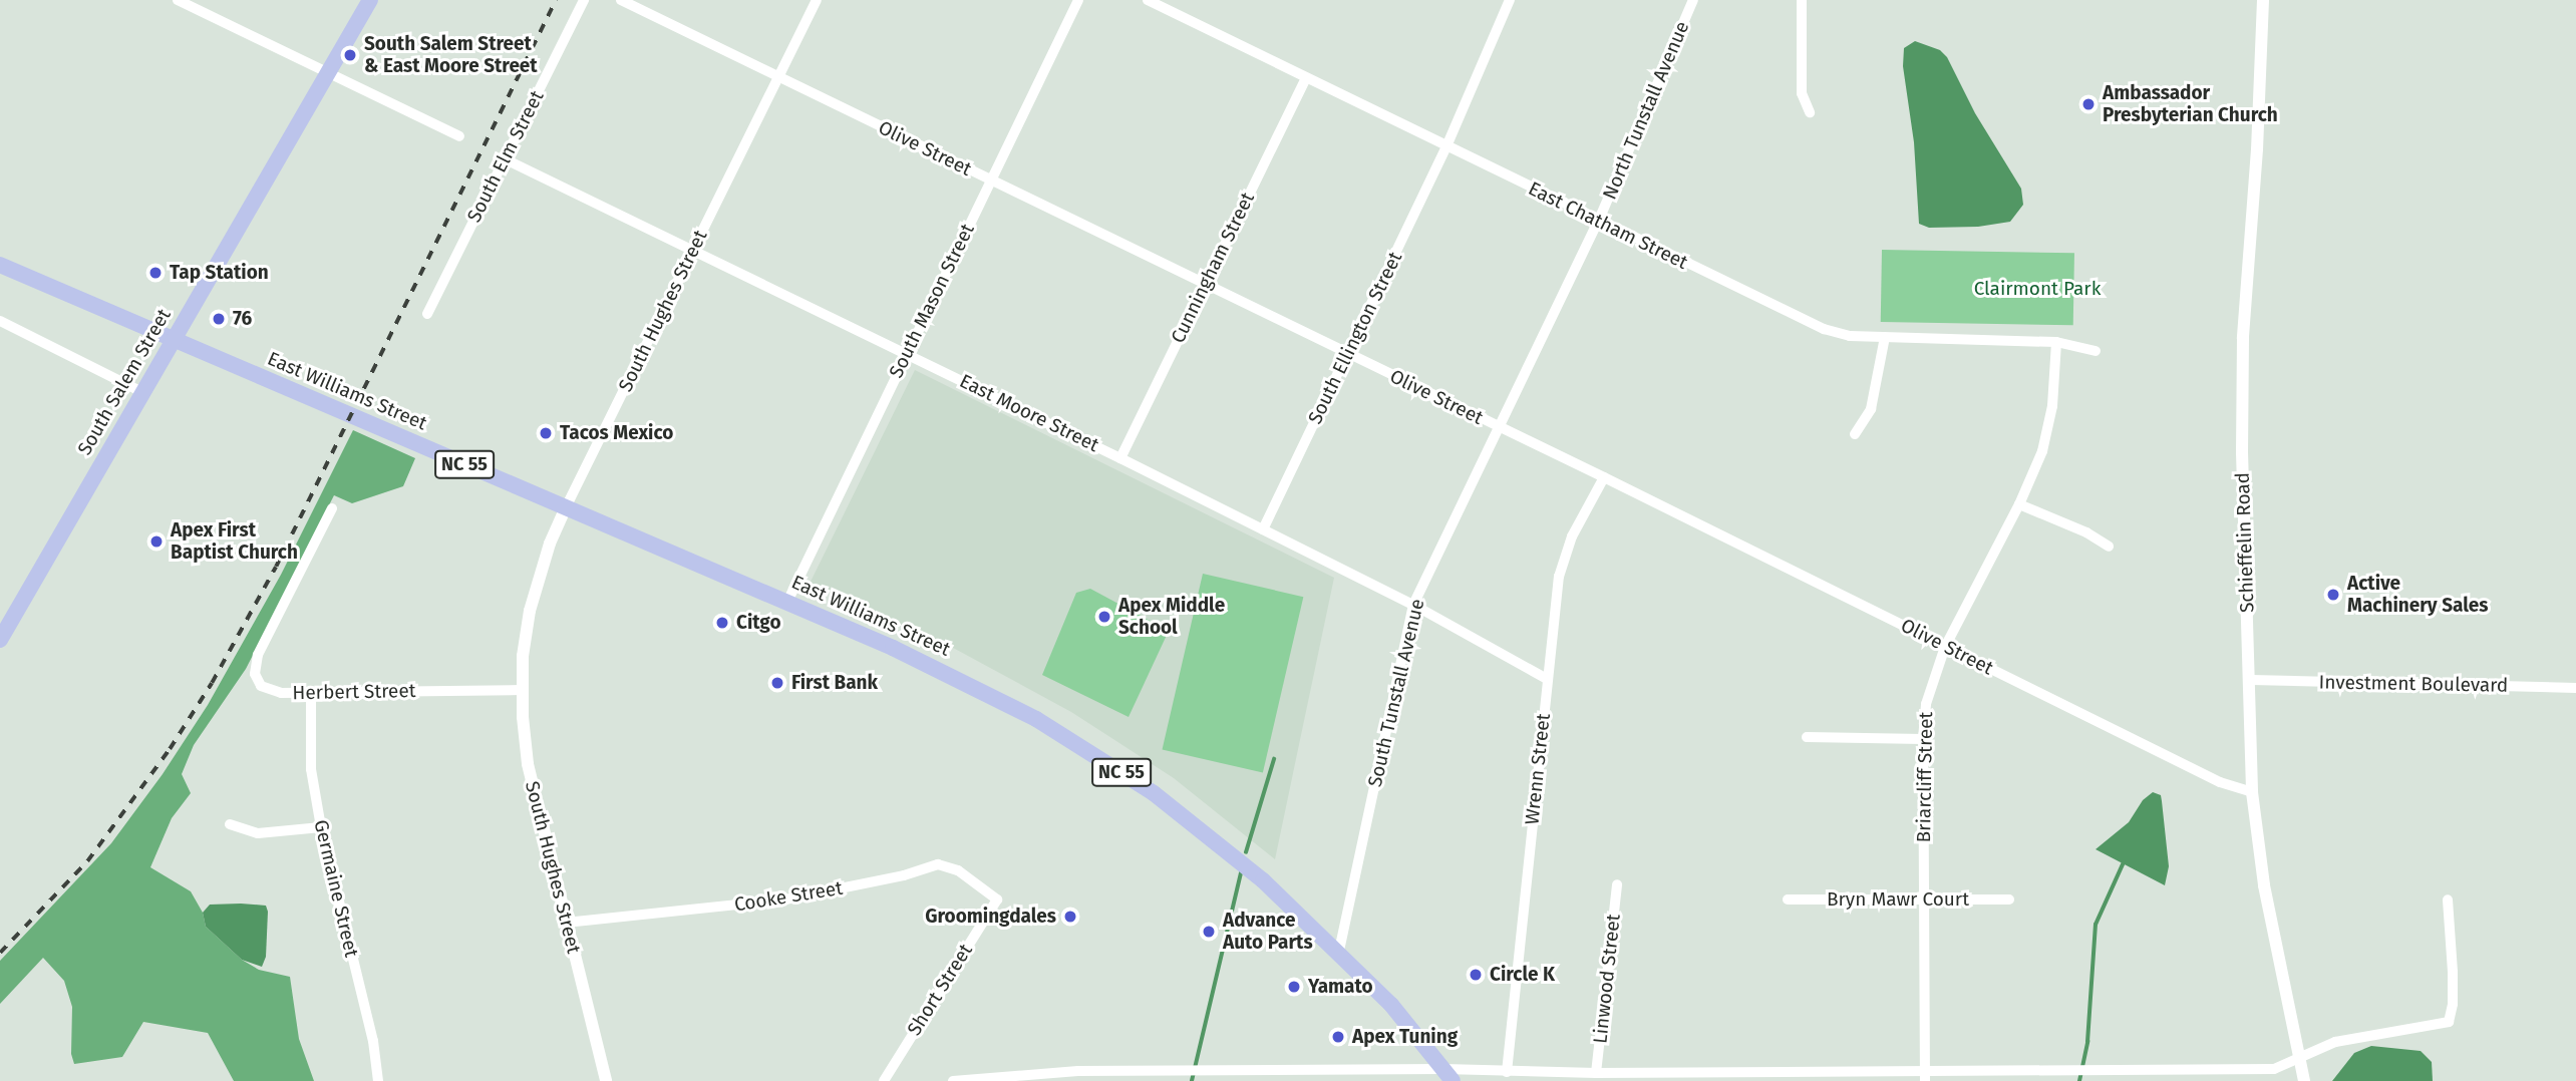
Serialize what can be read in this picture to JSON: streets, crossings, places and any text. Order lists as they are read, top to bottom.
{
  "streets": {
    "main road": ["South Salem Street", "East Williams Street", "NC 55"],
    "street": [
      "North Tunstall Avenue",
      "Olive Street",
      "South Elm Street",
      "East Chatham Street",
      "Cunningham Street",
      "South Mason Street",
      "South Hughes Street",
      "South Ellington Street",
      "East Moore Street",
      "Schieffelin Road",
      "Investment Boulevard",
      "Herbert Street",
      "South Tunstall Avenue",
      "Wrenn Street",
      "Briarcliff Street",
      "Germaine Street",
      "Cooke Street",
      "Bryn Mawr Court",
      "Linwood Street",
      "Short Street"
    ]
  },
  "crossings": [
    ["North Tunstall Avenue", "East Chatham Street"],
    ["North Tunstall Avenue", "South Tunstall Avenue"],
    ["Olive Street", "Cunningham Street"],
    ["Olive Street", "South Mason Street"],
    ["Olive Street", "South Hughes Street"],
    ["Olive Street", "South Ellington Street"],
    ["Olive Street", "Schieffelin Road"],
    ["Olive Street", "South Tunstall Avenue"],
    ["Olive Street", "Wrenn Street"],
    ["Olive Street", "Briarcliff Street"],
    ["South Elm Street", "East Moore Street"],
    ["East Chatham Street", "Cunningham Street"],
    ["East Chatham Street", "South Ellington Street"],
    ["East Chatham Street", "South Tunstall Avenue"],
    ["East Chatham Street", "Briarcliff Street"],
    ["Cunningham Street", "East Moore Street"],
    ["South Mason Street", "East Williams Street"],
    ["South Mason Street", "East Moore Street"],
    ["South Hughes Street", "East Williams Street"],
    ["South Hughes Street", "East Moore Street"],
    ["South Hughes Street", "Herbert Street"],
    ["South Hughes Street", "Cooke Street"],
    ["South Ellington Street", "East Moore Street"],
    ["South Salem Street", "East Williams Street"],
    ["South Salem Street", "NC 55"],
    ["East Williams Street", "NC 55"],
    ["East Williams Street", "South Tunstall Avenue"],
    ["East Moore Street", "South Tunstall Avenue"],
    ["East Moore Street", "Wrenn Street"],
    ["Schieffelin Road", "Investment Boulevard"],
    ["Herbert Street", "Germaine Street"],
    ["Briarcliff Street", "Bryn Mawr Court"],
    ["Cooke Street", "Short Street"]
  ],
  "parks": ["Clairmont Park"],
  "places": [
    "South Salem Street & East Moore Street",
    "Ambassador Presbyterian Church",
    "Tap Station",
    "76",
    "Tacos Mexico",
    "Apex First Baptist Church",
    "Active Machinery Sales",
    "Apex Middle School",
    "Citgo",
    "First Bank",
    "Groomingdales",
    "Advance Auto Parts",
    "Circle K",
    "Yamato",
    "Apex Tuning"
  ]
}
